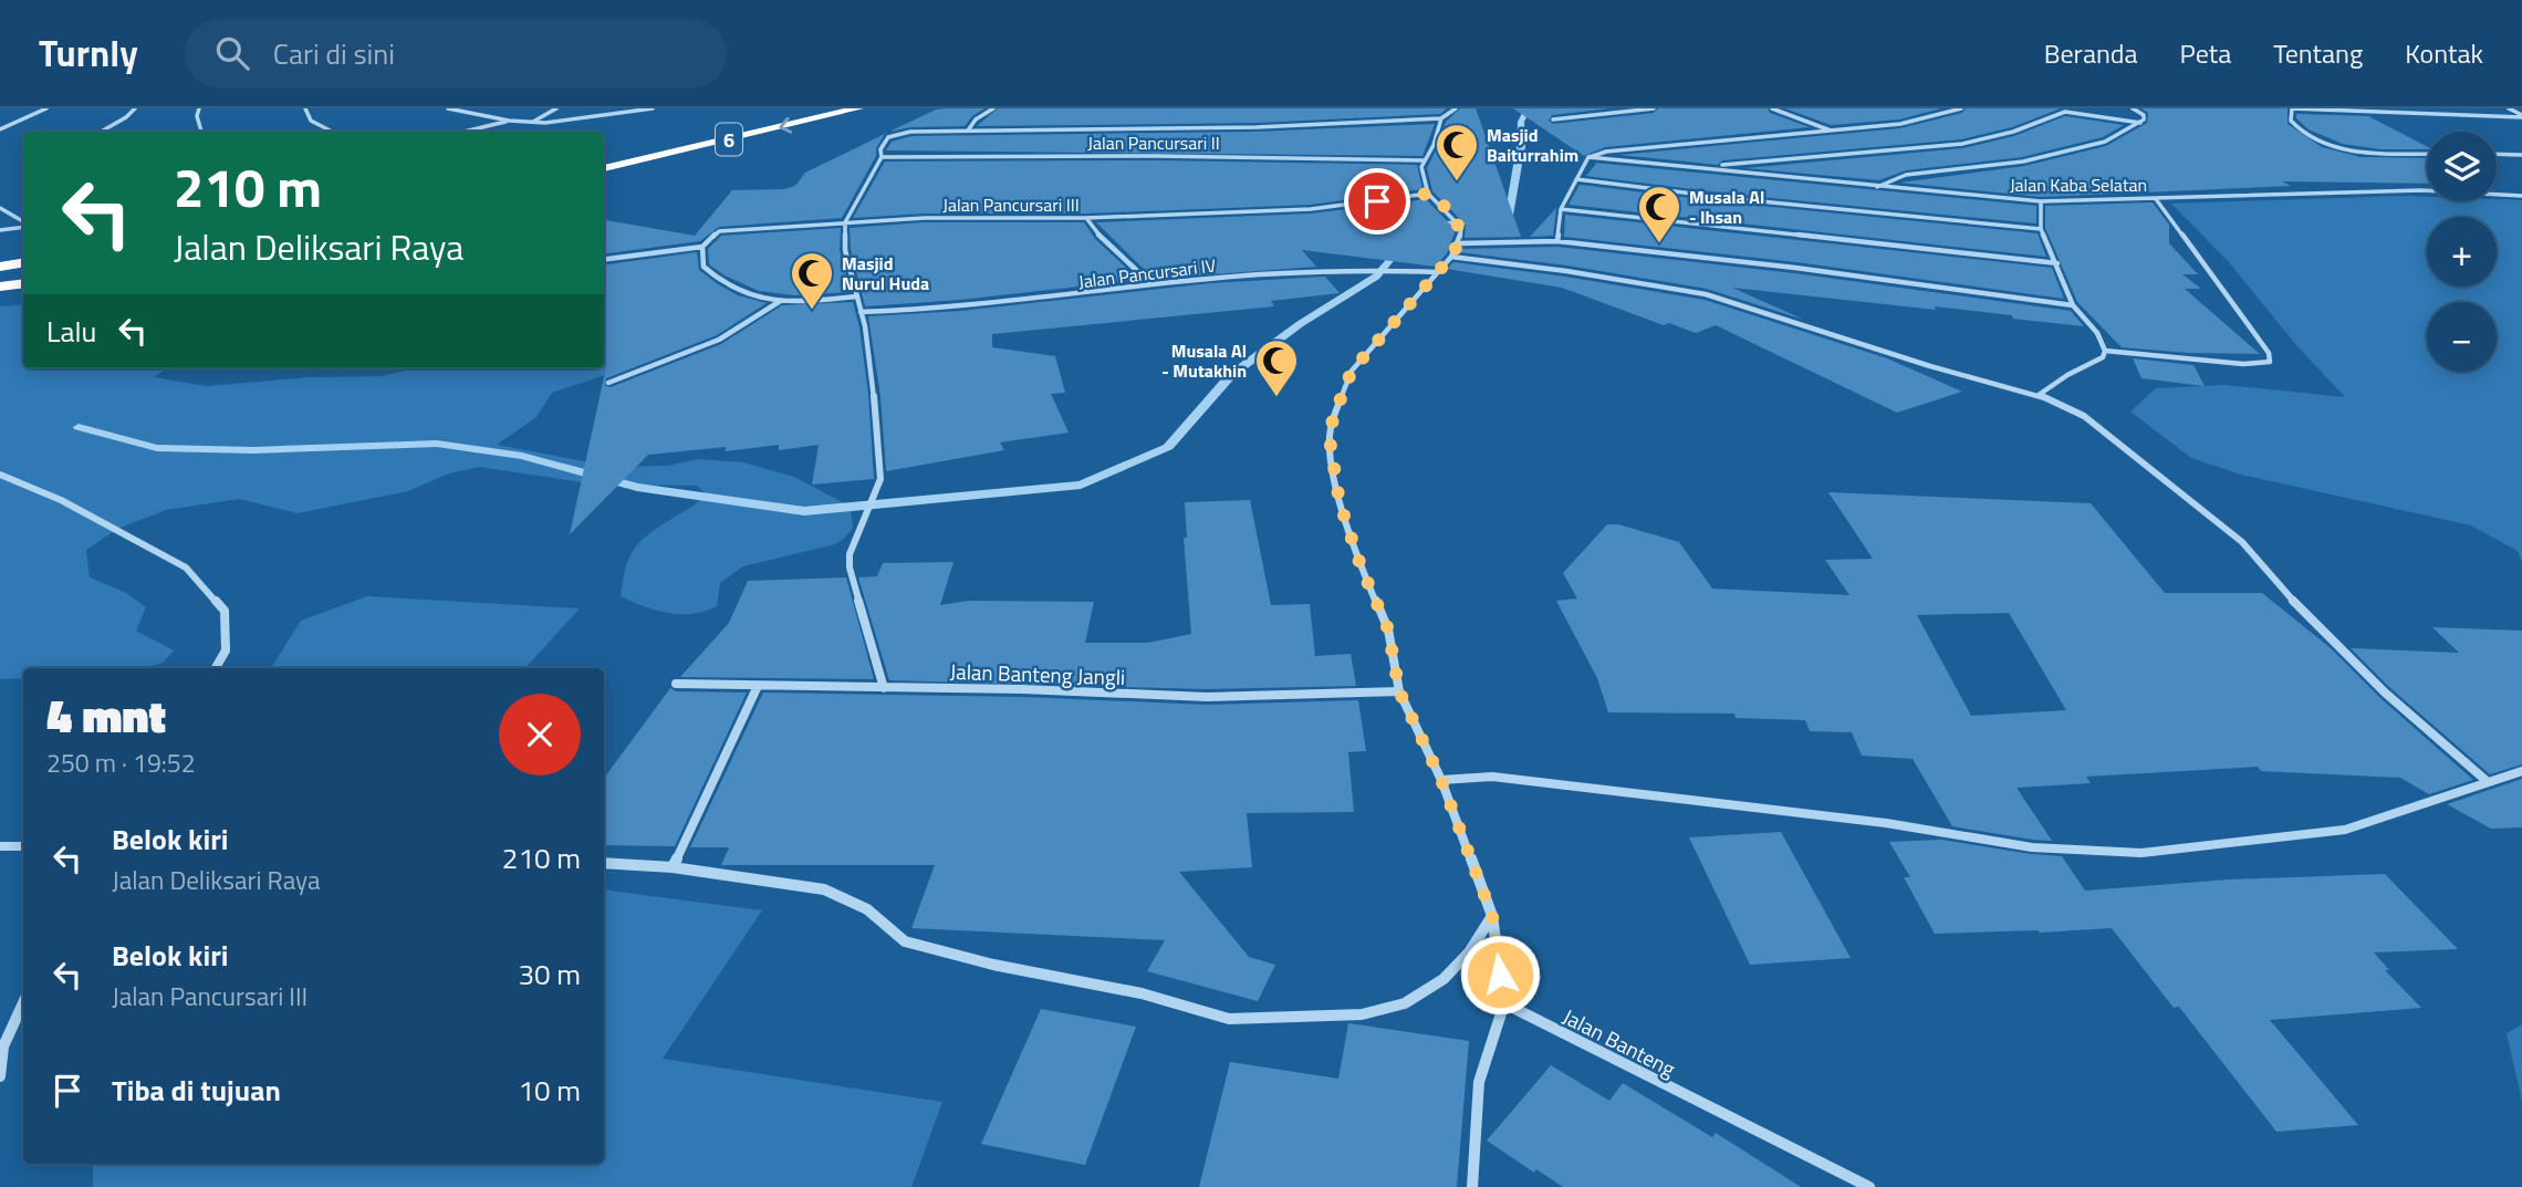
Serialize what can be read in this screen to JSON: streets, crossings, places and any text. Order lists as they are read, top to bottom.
{
  "streets": {
    "highway": ["6"],
    "street": [
      "Jalan Pancursari II",
      "Jalan Kaba Selatan",
      "Jalan Pancursari III",
      "Jalan Pancursari IV",
      "Jalan Banteng Jangli",
      "Jalan Banteng"
    ]
  },
  "places": {
    "mosque": [
      "Masjid Baiturrahim",
      "Musala Al - Ihsan",
      "Masjid Nurul Huda",
      "Musala Al - Mutakhin"
    ]
  },
  "page": {
    "header": "Turnly",
    "search": "Cari di sini",
    "nav": [
      "Beranda",
      "Peta",
      "Tentang",
      "Kontak"
    ],
    "map_buttons": ["+", "−"],
    "turn": ["210 m", "Jalan Deliksari Raya"],
    "then": "Lalu",
    "heading": ["4 mnt", "250 m · 19:52"],
    "list": [
      {
        "name": "Belok kiri",
        "note": "Jalan Deliksari Raya",
        "value": "210 m"
      },
      {
        "name": "Belok kiri",
        "note": "Jalan Pancursari III",
        "value": "30 m"
      },
      {
        "name": "Tiba di tujuan",
        "value": "10 m"
      }
    ]
  }
}
